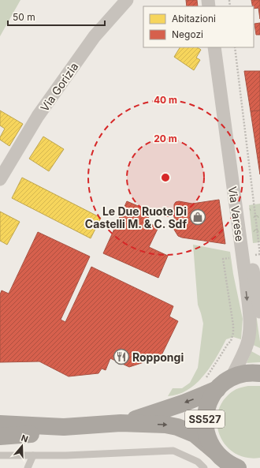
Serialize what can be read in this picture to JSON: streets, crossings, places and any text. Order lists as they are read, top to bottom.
{
  "streets": {
    "main road": ["SS527"],
    "street": ["Via Gorizia", "Via Varese"]
  },
  "crossings": [
    ["Via Varese", "SS527"]
  ],
  "places": {
    "shop": ["Le Due Ruote Di Castelli M. & C. Sdf"],
    "restaurant": ["Roppongi"]
  },
  "legend": ["Abitazioni", "Negozi"],
  "scale_bar": "50 m",
  "north": "top",
  "rings": ["40 m", "20 m"]
}
